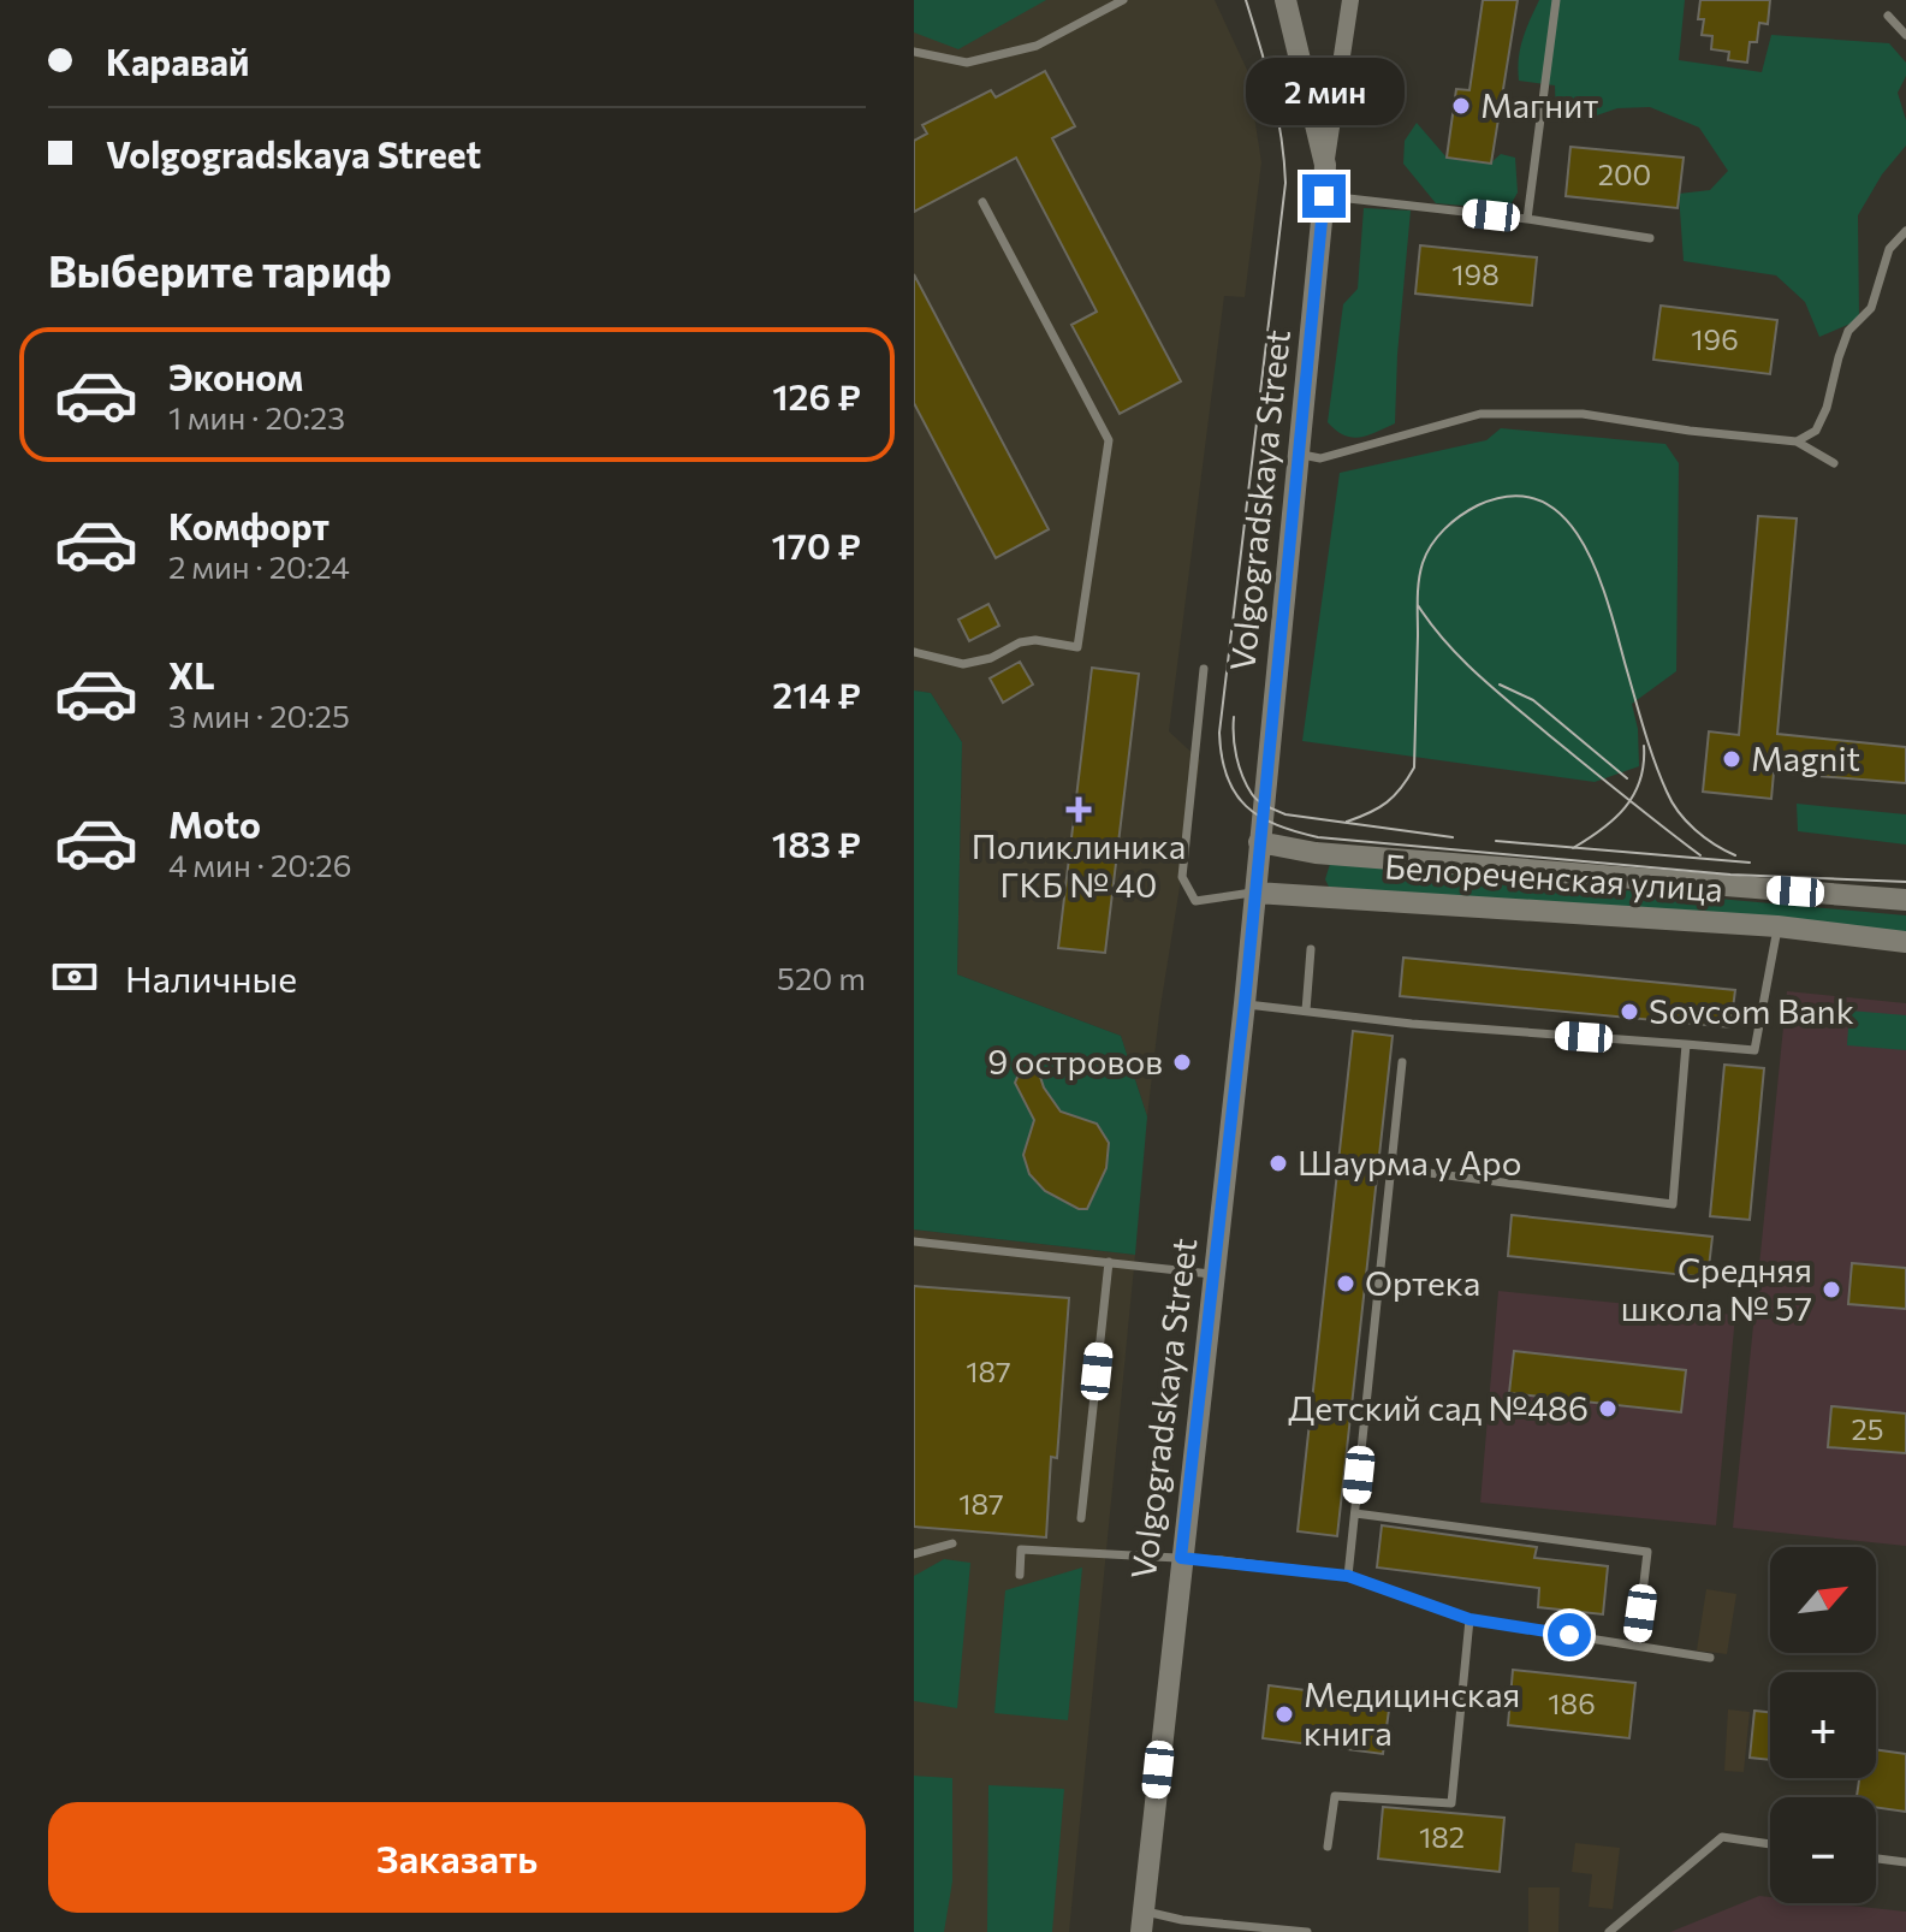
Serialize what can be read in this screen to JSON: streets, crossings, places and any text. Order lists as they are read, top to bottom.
{
  "streets": {
    "street": ["Volgogradskaya Street", "Белореченская улица"]
  },
  "crossings": [
    ["Volgogradskaya Street", "Белореченская улица"]
  ],
  "places": {
    "other": [
      "Магнит",
      "Magnit",
      "Sovcom Bank",
      "9 островов",
      "Шаурма у Аро",
      "Ортека",
      "Средняя школа № 57",
      "Детский сад №486",
      "Медицинская книга"
    ],
    "health": ["Поликлиника ГКБ № 40"]
  },
  "house_numbers": [
    "200",
    "198",
    "196",
    "187",
    "25",
    "187",
    "186",
    "182"
  ],
  "north": "top right",
  "page": {
    "banner": ["Каравай", "Volgogradskaya Street"],
    "bubble": "2 мин",
    "heading": "Выберите тариф",
    "list": [
      {
        "name": "Эконом",
        "note": "1 мин · 20:23",
        "value": "126 ₽"
      },
      {
        "name": "Комфорт",
        "note": "2 мин · 20:24",
        "value": "170 ₽"
      },
      {
        "name": "XL",
        "note": "3 мин · 20:25",
        "value": "214 ₽"
      },
      {
        "name": "Moto",
        "note": "4 мин · 20:26",
        "value": "183 ₽"
      }
    ],
    "pay": ["Наличные", "520 m"],
    "map_buttons": ["+", "−"],
    "buttons": "Заказать"
  }
}
